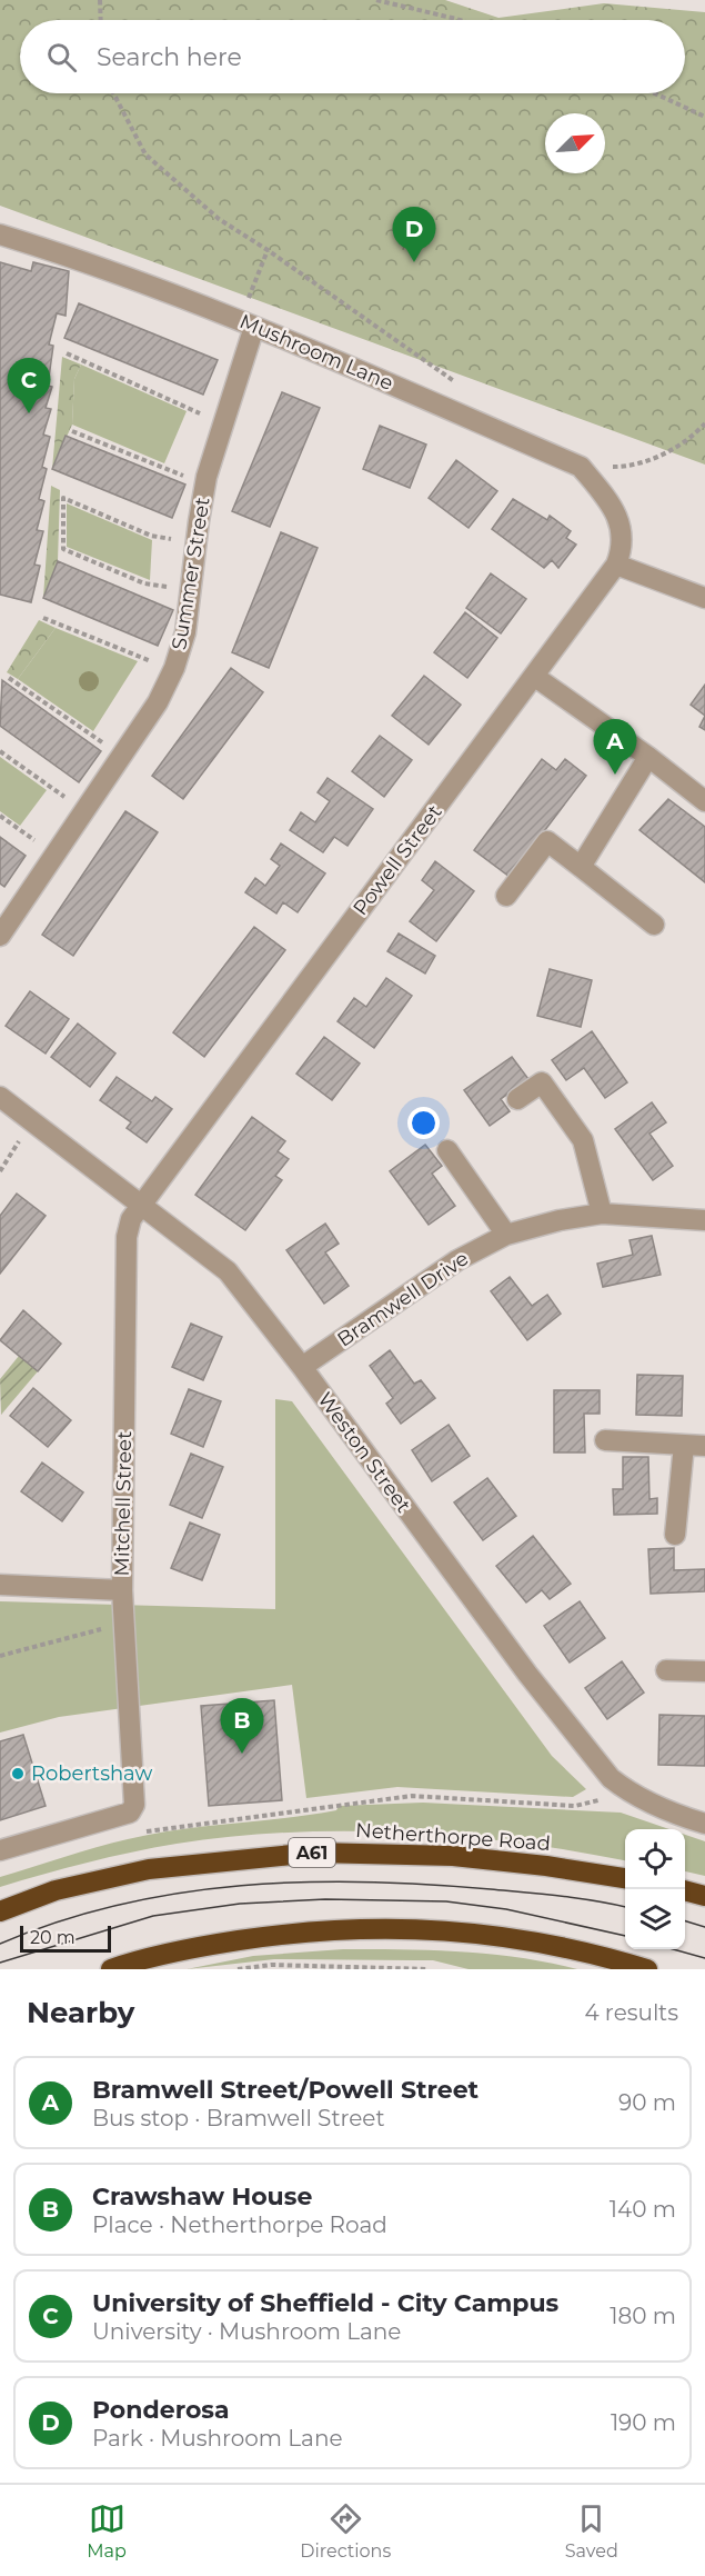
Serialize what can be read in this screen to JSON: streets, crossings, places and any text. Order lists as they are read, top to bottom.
{
  "streets": {
    "highway": ["Netherthorpe Road", "A61"],
    "street": [
      "Mushroom Lane",
      "Summer Street",
      "Powell Street",
      "Bramwell Drive",
      "Weston Street",
      "Mitchell Street"
    ]
  },
  "crossings": [
    ["Mushroom Lane", "Summer Street"],
    ["Mushroom Lane", "Powell Street"],
    ["Powell Street", "Weston Street"],
    ["Powell Street", "Mitchell Street"],
    ["Bramwell Drive", "Weston Street"],
    ["Weston Street", "Mitchell Street"]
  ],
  "places": ["Robertshaw"],
  "scale_bar": "20 m",
  "north": "top right",
  "page": {
    "search": "Search here",
    "pins": [
      "D",
      "C",
      "A",
      "B"
    ],
    "scale": "20 m",
    "heading": ["Nearby", "4 results"],
    "list": [
      {
        "mark": "A",
        "name": "Bramwell Street/Powell Street",
        "note": "Bus stop · Bramwell Street",
        "value": "90 m"
      },
      {
        "mark": "B",
        "name": "Crawshaw House",
        "note": "Place · Netherthorpe Road",
        "value": "140 m"
      },
      {
        "mark": "C",
        "name": "University of Sheffield - City Campus",
        "note": "University · Mushroom Lane",
        "value": "180 m"
      },
      {
        "mark": "D",
        "name": "Ponderosa",
        "note": "Park · Mushroom Lane",
        "value": "190 m"
      }
    ],
    "nav": ["Map", "Directions", "Saved"]
  }
}
